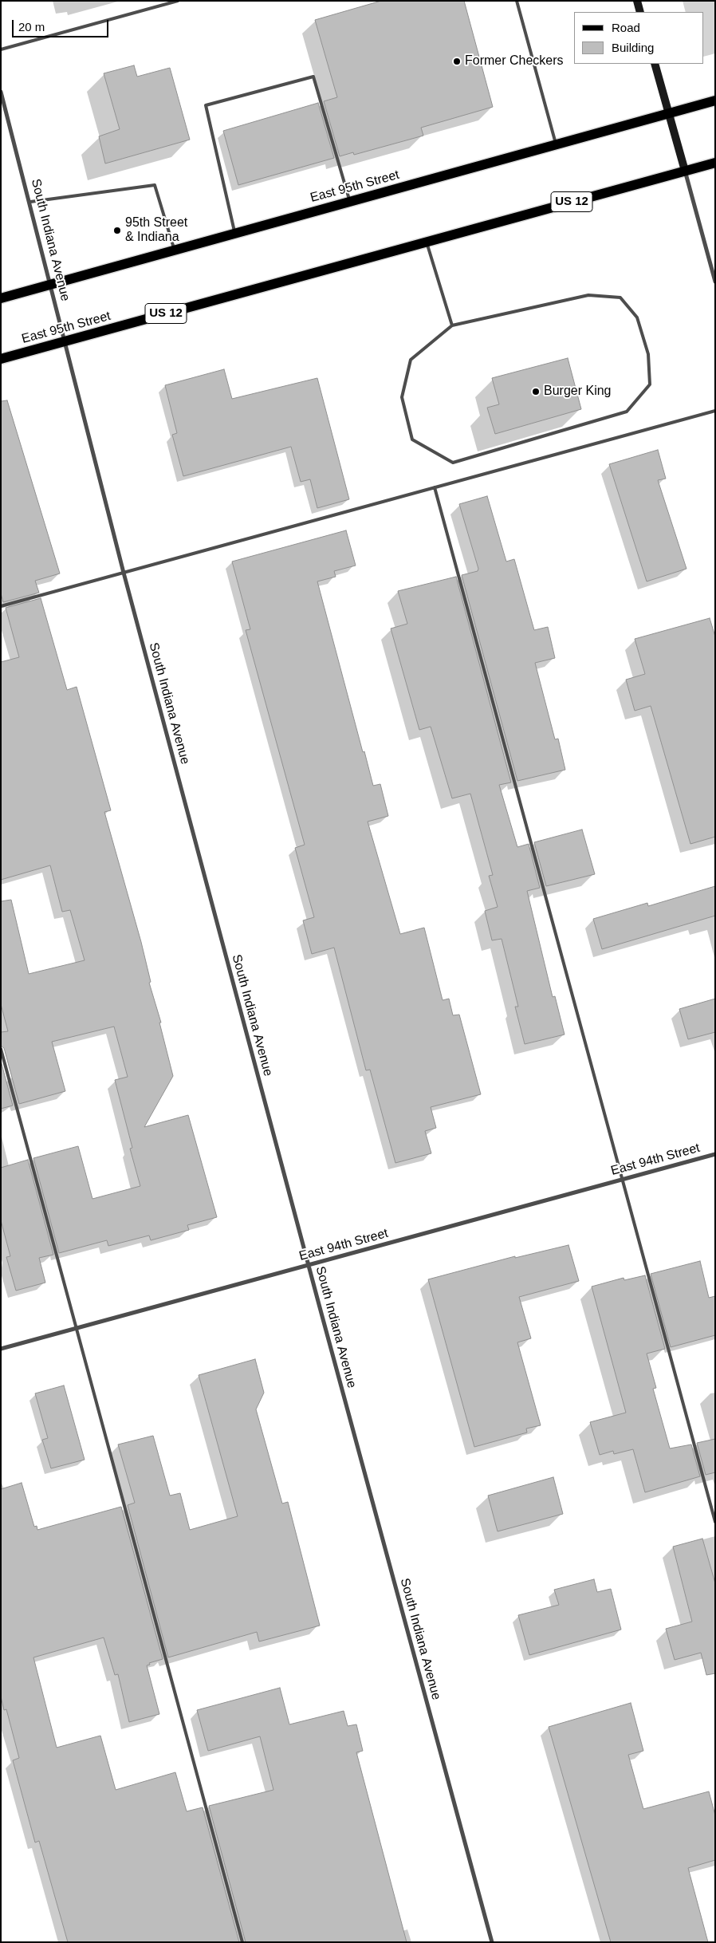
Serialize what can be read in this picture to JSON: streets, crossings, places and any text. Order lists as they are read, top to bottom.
{
  "streets": {
    "main road": ["East 95th Street", "US 12"],
    "street": ["South Indiana Avenue", "East 94th Street"]
  },
  "crossings": [
    ["East 95th Street", "South Indiana Avenue"],
    ["South Indiana Avenue", "East 94th Street"]
  ],
  "places": ["Former Checkers", "95th Street & Indiana", "Burger King"],
  "legend": ["Road", "Building"],
  "scale_bar": "20 m"
}
